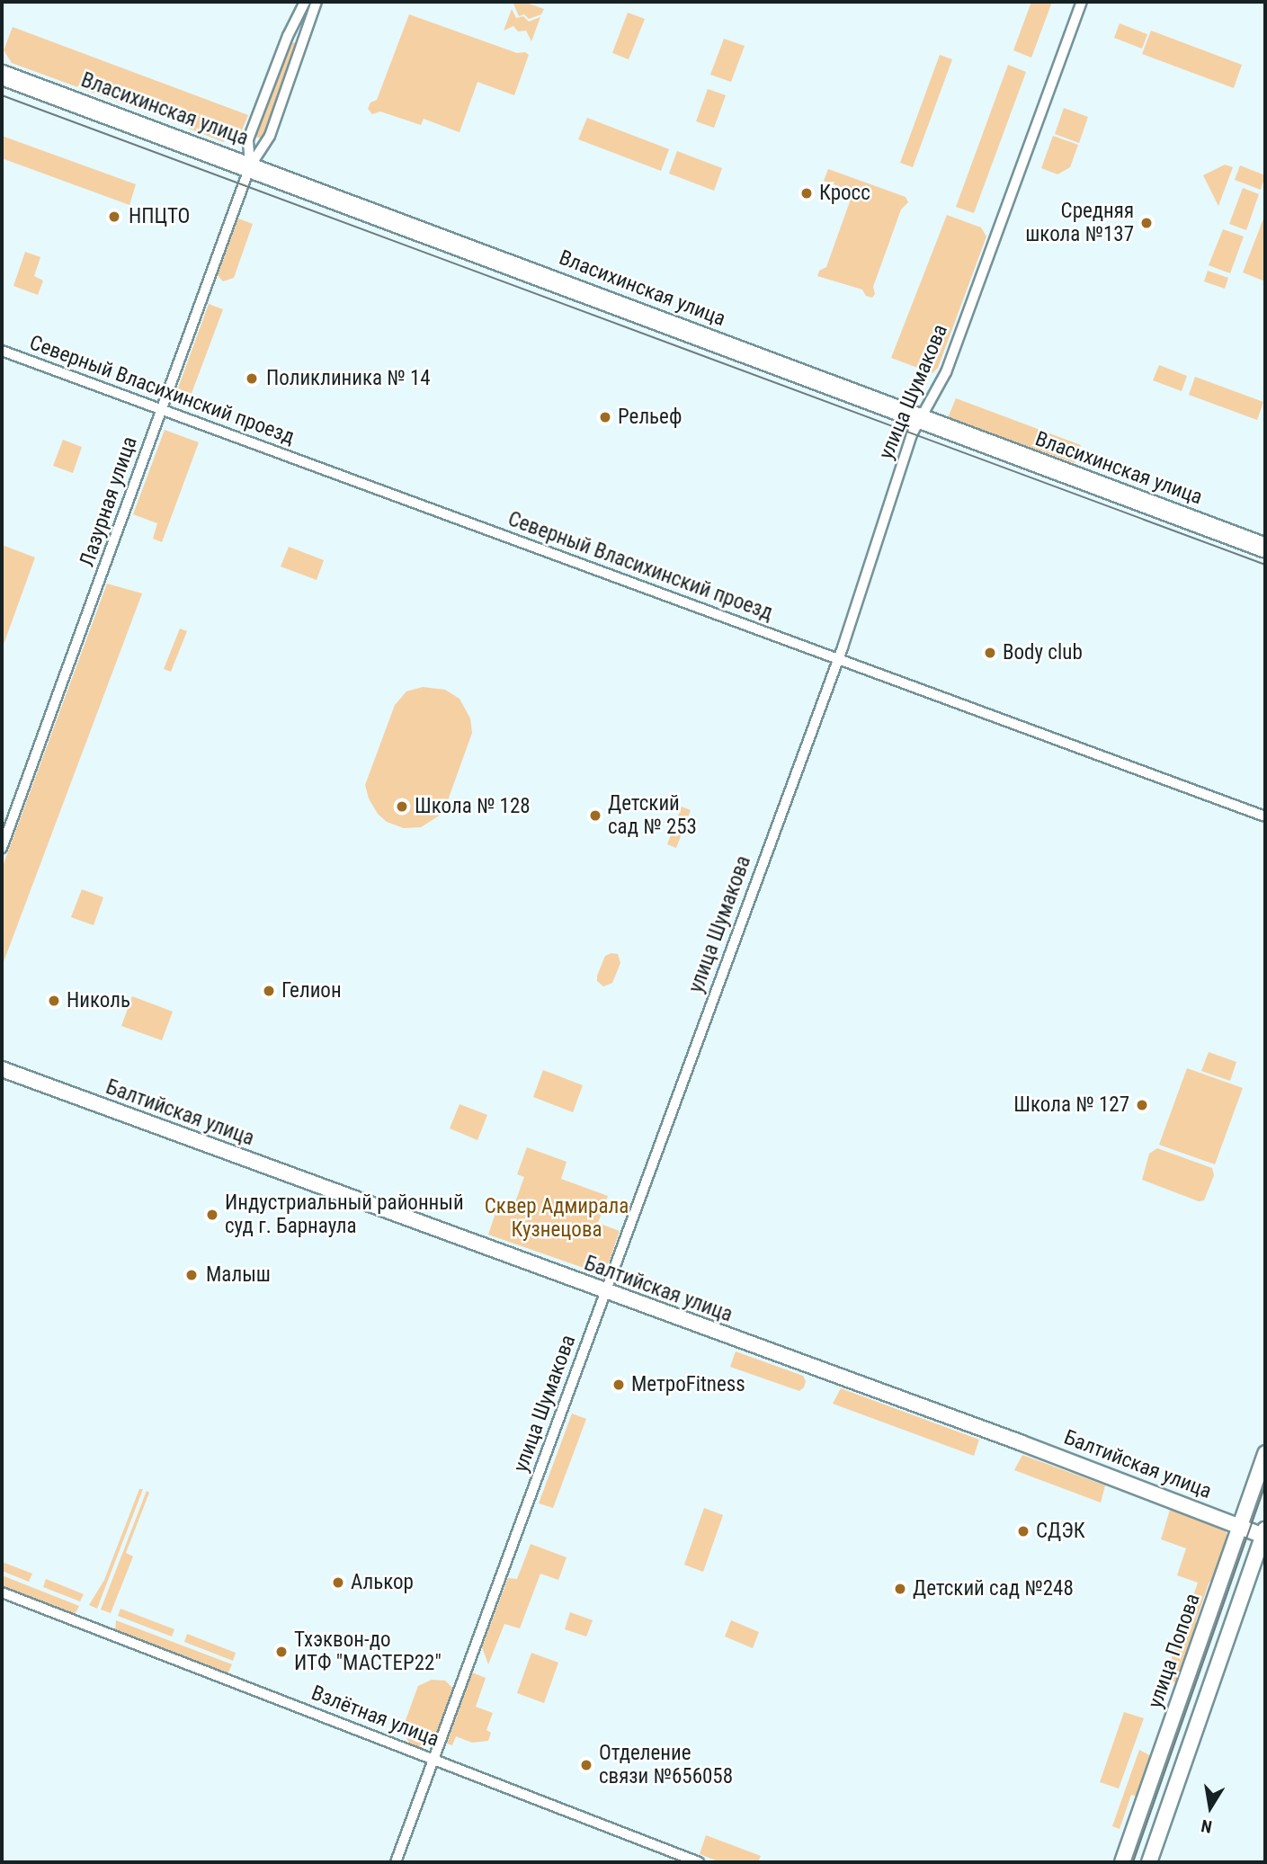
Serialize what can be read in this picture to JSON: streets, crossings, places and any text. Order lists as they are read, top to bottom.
{
  "streets": {
    "highway": ["Власихинская улица"],
    "main road": ["Балтийская улица", "улица Попова"],
    "street": [
      "Северный Власихинский проезд",
      "улица Шумакова",
      "Лазурная улица",
      "Взлётная улица"
    ]
  },
  "crossings": [
    ["Власихинская улица", "улица Шумакова"],
    ["Власихинская улица", "Лазурная улица"],
    ["Северный Власихинский проезд", "улица Шумакова"],
    ["Северный Власихинский проезд", "Лазурная улица"],
    ["улица Шумакова", "Балтийская улица"],
    ["улица Шумакова", "Взлётная улица"],
    ["Балтийская улица", "улица Попова"]
  ],
  "parks": ["Сквер Адмирала Кузнецова"],
  "places": [
    "Кросс",
    "НПЦТО",
    "Средняя школа №137",
    "Поликлиника № 14",
    "Рельеф",
    "Body club",
    "Школа № 128",
    "Детский сад № 253",
    "Гелион",
    "Николь",
    "Школа № 127",
    "Индустриальный районный суд г. Барнаула",
    "Малыш",
    "МетроFitness",
    "СДЭК",
    "Алькор",
    "Детский сад №248",
    "Тхэквон-до ИТФ \"МАСТЕР22\"",
    "Отделение связи №656058"
  ],
  "north": "bottom"
}
